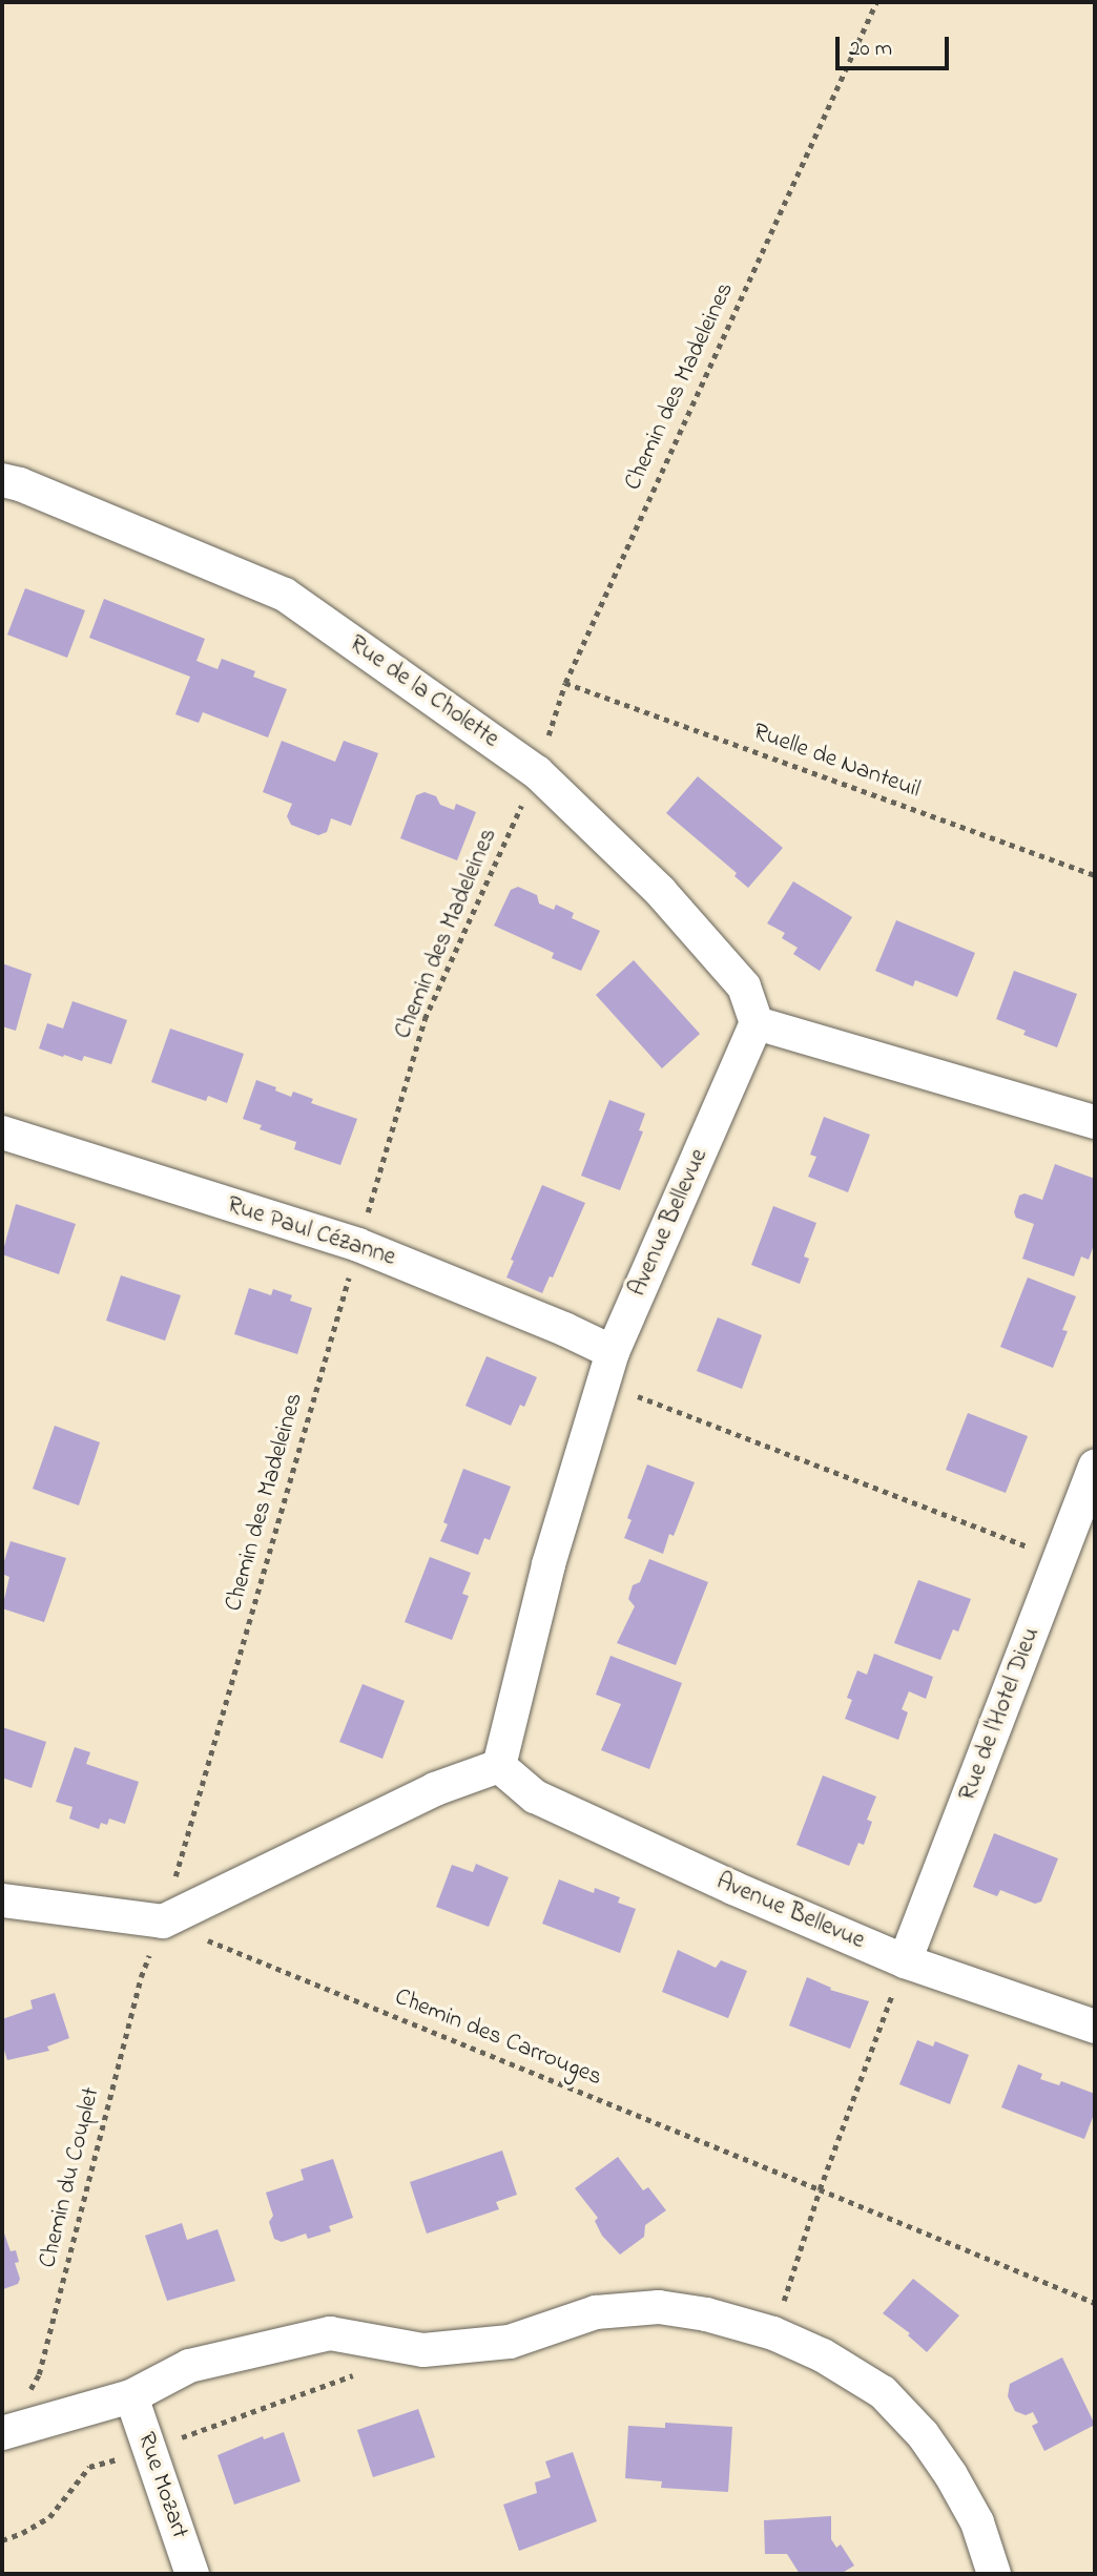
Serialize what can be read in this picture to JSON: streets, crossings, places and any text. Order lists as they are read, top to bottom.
{
  "streets": {
    "street": [
      "Rue de la Cholette",
      "Avenue Bellevue",
      "Rue Paul Cézanne",
      "Rue de l'Hotel Dieu",
      "Rue Mozart"
    ],
    "path": [
      "Chemin des Madeleines",
      "Ruelle de Nanteuil",
      "Chemin des Carrouges",
      "Chemin du Couplet"
    ]
  },
  "crossings": [
    ["Chemin des Madeleines", "Rue de la Cholette"],
    ["Chemin des Madeleines", "Ruelle de Nanteuil"],
    ["Chemin des Madeleines", "Rue Paul Cézanne"],
    ["Chemin des Madeleines", "Chemin des Carrouges"],
    ["Chemin des Madeleines", "Chemin du Couplet"],
    ["Rue de la Cholette", "Avenue Bellevue"],
    ["Avenue Bellevue", "Rue Paul Cézanne"],
    ["Avenue Bellevue", "Rue de l'Hotel Dieu"],
    ["Chemin des Carrouges", "Chemin du Couplet"]
  ],
  "scale_bar": "20 m"
}
